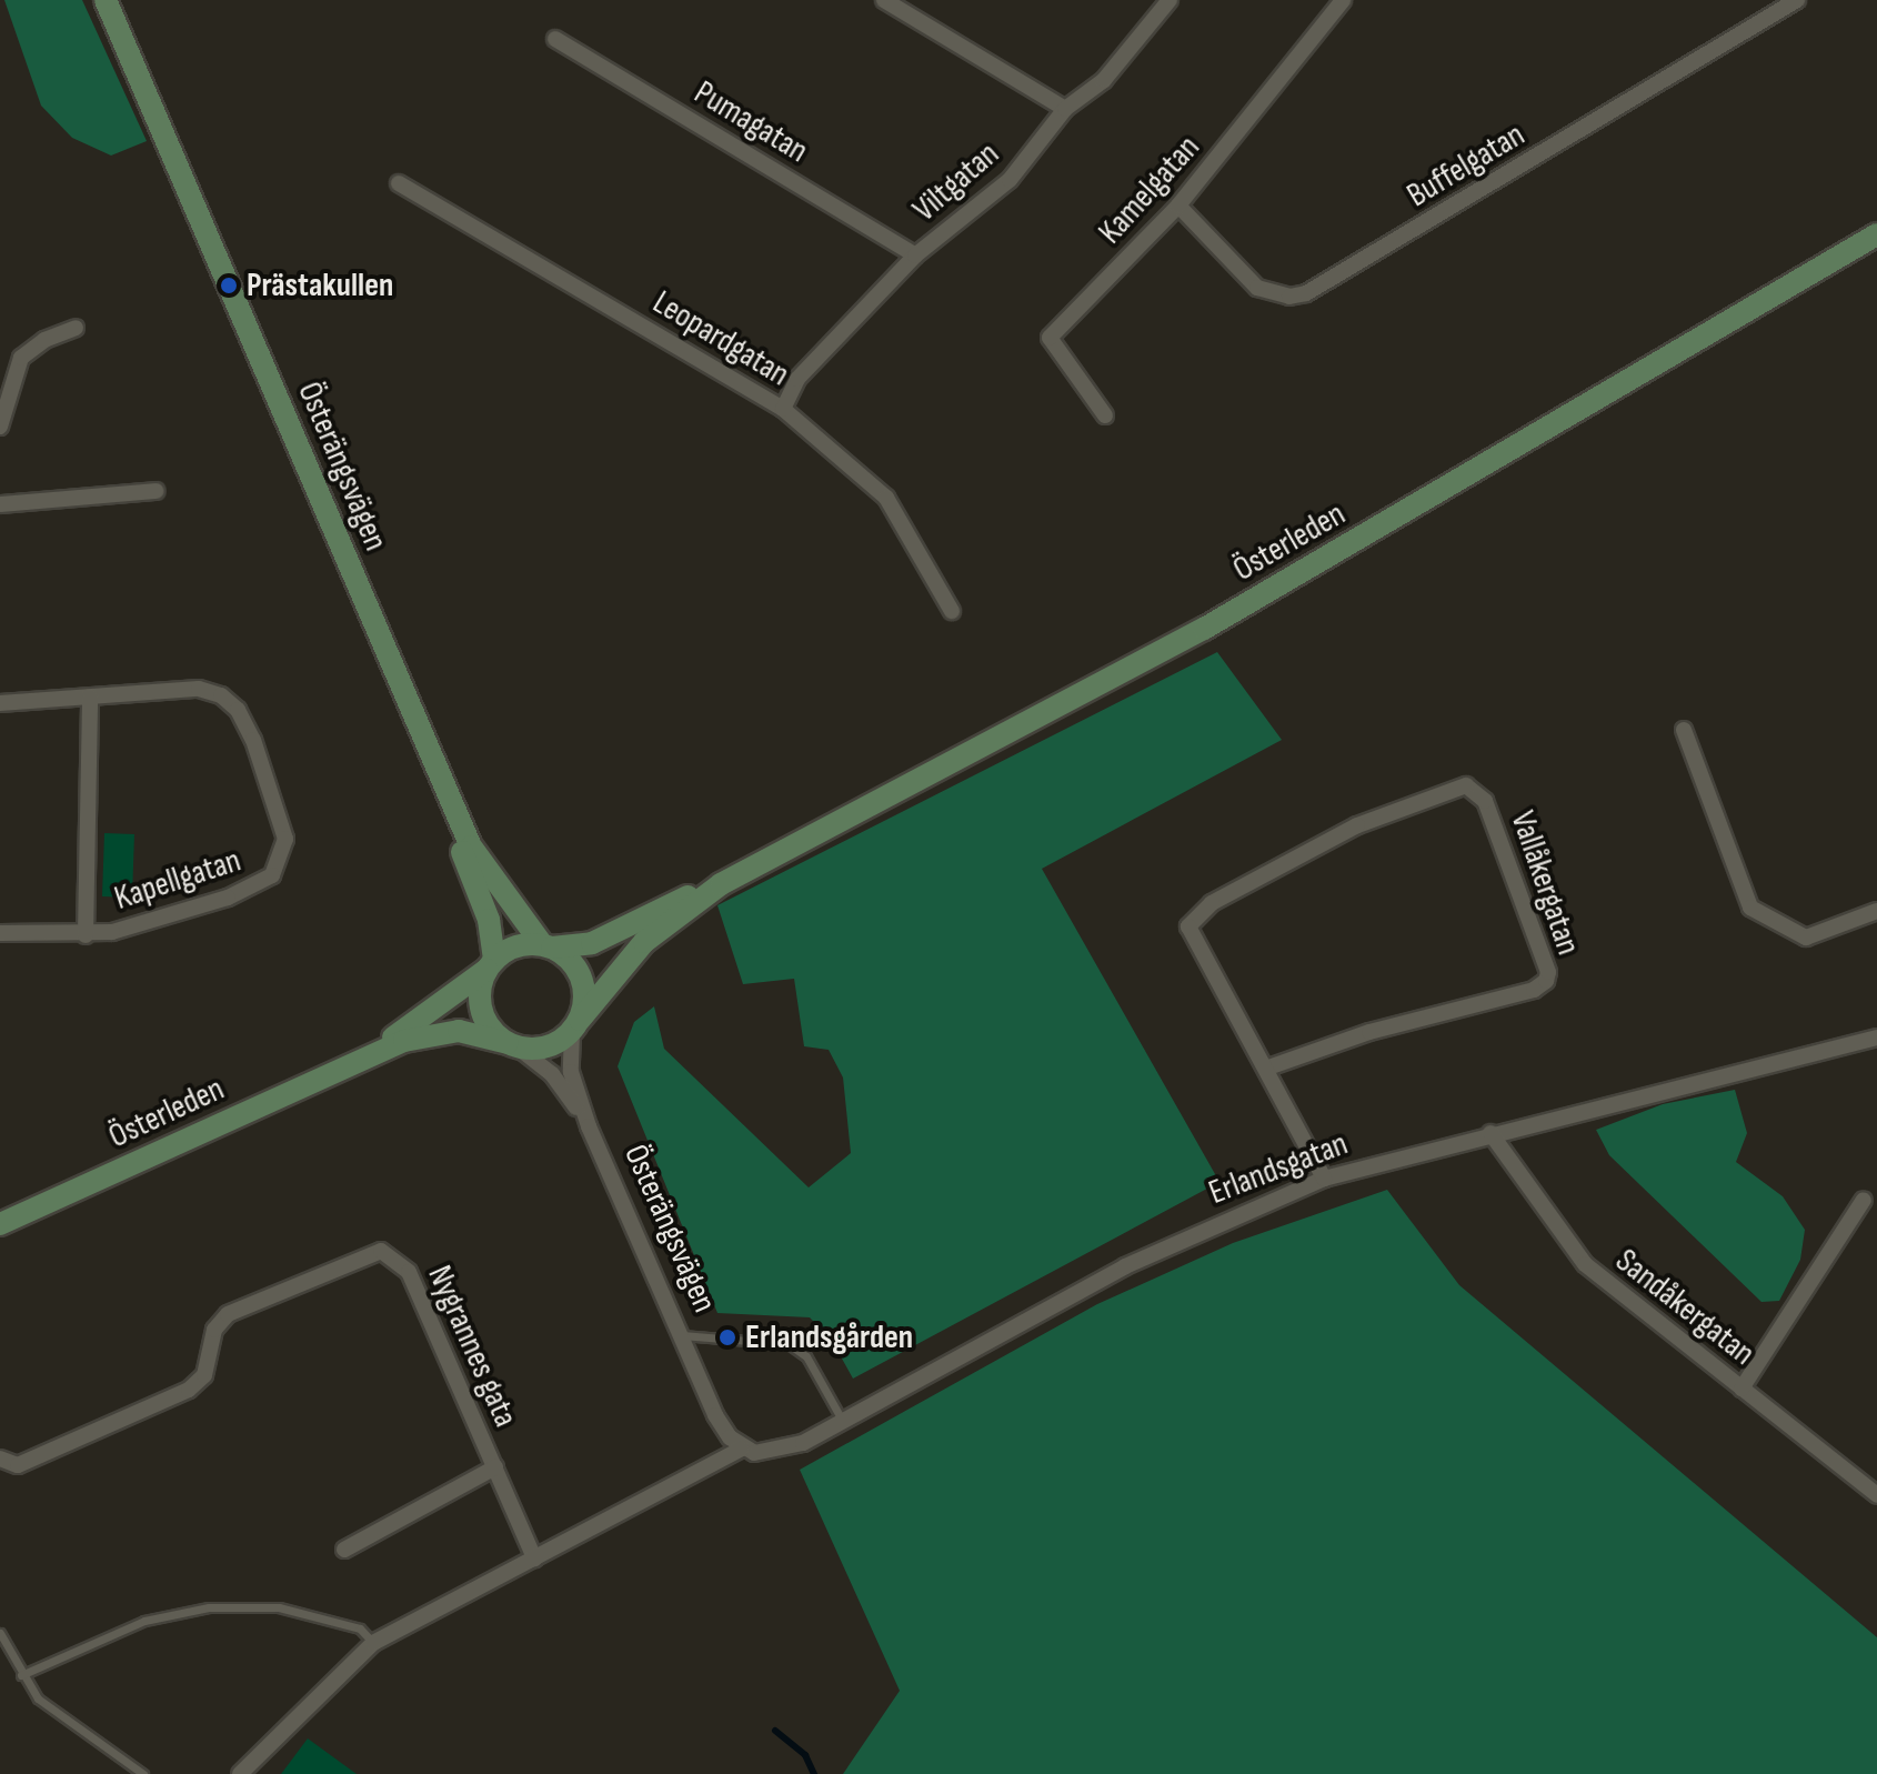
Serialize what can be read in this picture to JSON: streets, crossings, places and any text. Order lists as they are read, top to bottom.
{
  "streets": {
    "main road": ["Österängsvägen", "Österleden"],
    "street": [
      "Pumagatan",
      "Buffelgatan",
      "Viltgatan",
      "Kamelgatan",
      "Leopardgatan",
      "Kapellgatan",
      "Vallåkergatan",
      "Erlandsgatan",
      "Sandåkergatan",
      "Nygrannes gata"
    ]
  },
  "crossings": [
    ["Pumagatan", "Viltgatan"],
    ["Buffelgatan", "Kamelgatan"],
    ["Viltgatan", "Leopardgatan"],
    ["Österängsvägen", "Österleden"],
    ["Österängsvägen", "Erlandsgatan"],
    ["Vallåkergatan", "Erlandsgatan"],
    ["Erlandsgatan", "Sandåkergatan"]
  ],
  "places": ["Prästakullen", "Erlandsgården"]
}
